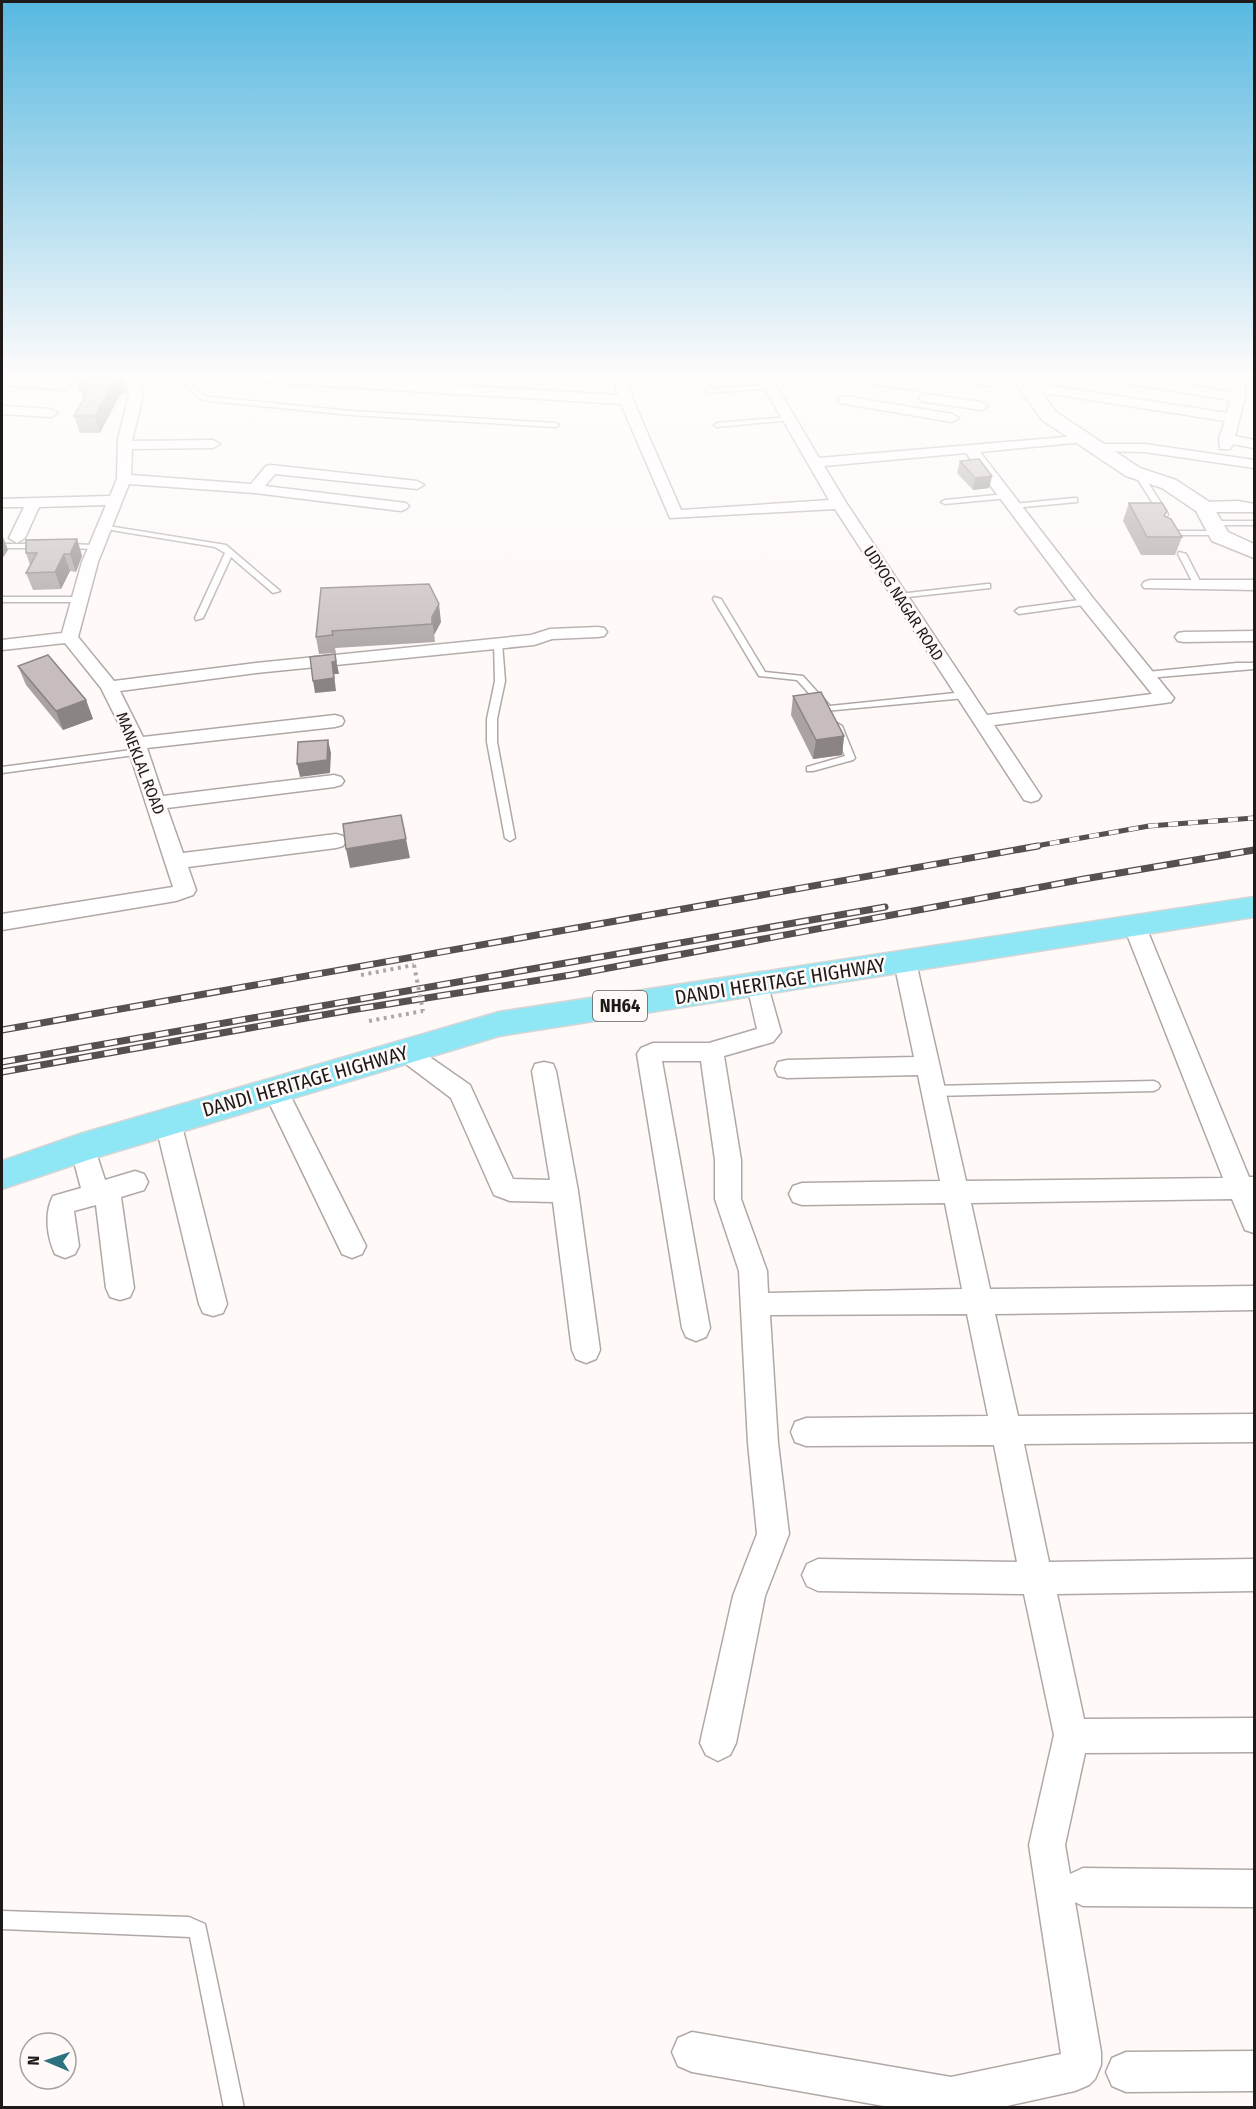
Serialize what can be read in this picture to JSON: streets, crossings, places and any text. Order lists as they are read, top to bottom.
{
  "streets": {
    "highway": ["DANDI HERITAGE HIGHWAY", "NH64"],
    "street": ["UDYOG NAGAR ROAD", "MANEKLAL ROAD"]
  },
  "north": "left"
}
